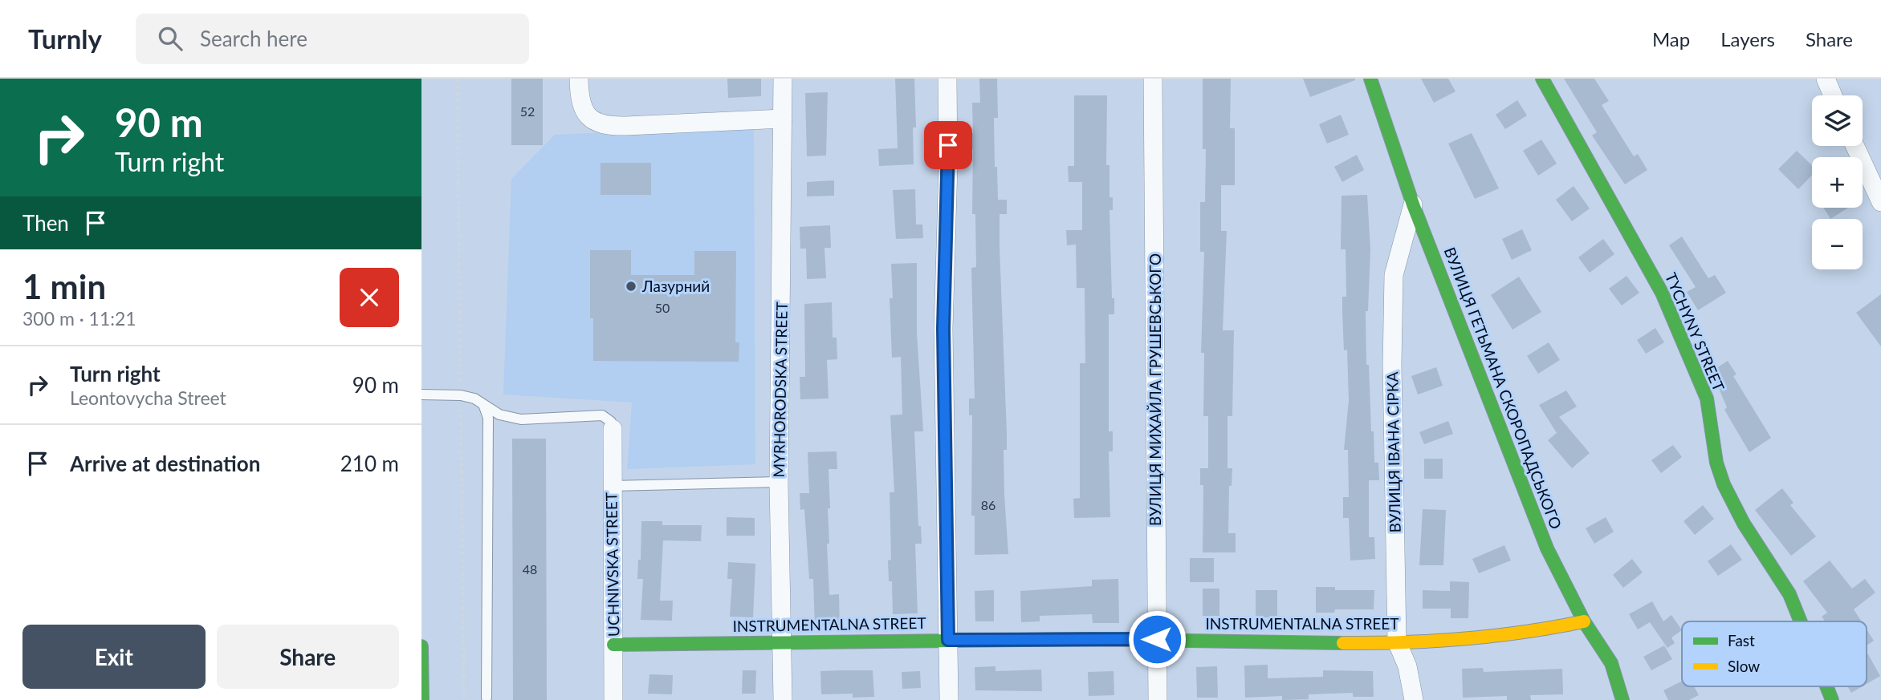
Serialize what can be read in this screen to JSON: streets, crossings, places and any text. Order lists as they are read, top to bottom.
{
  "streets": {
    "street": [
      "TYCHYNY STREET",
      "ВУЛИЦЯ ГЕТЬМАНА СКОРОПАДСЬКОГО",
      "MYRHORODSKA STREET",
      "ВУЛИЦЯ МИХАЙЛА ГРУШЕВСЬКОГО",
      "ВУЛИЦЯ ІВАНА СІРКА",
      "UCHNIVSKA STREET",
      "INSTRUMENTALNA STREET"
    ]
  },
  "crossings": [
    ["ВУЛИЦЯ ГЕТЬМАНА СКОРОПАДСЬКОГО", "ВУЛИЦЯ ІВАНА СІРКА"],
    ["ВУЛИЦЯ ГЕТЬМАНА СКОРОПАДСЬКОГО", "INSTRUMENTALNA STREET"],
    ["MYRHORODSKA STREET", "INSTRUMENTALNA STREET"],
    ["ВУЛИЦЯ МИХАЙЛА ГРУШЕВСЬКОГО", "INSTRUMENTALNA STREET"],
    ["ВУЛИЦЯ ІВАНА СІРКА", "INSTRUMENTALNA STREET"],
    ["UCHNIVSKA STREET", "INSTRUMENTALNA STREET"]
  ],
  "places": ["Лазурний"],
  "house_numbers": [
    "52",
    "50",
    "86",
    "48"
  ],
  "legend": ["Fast", "Slow"],
  "page": {
    "header": "Turnly",
    "search": "Search here",
    "nav": ["Map", "Layers", "Share"],
    "turn": ["90 m", "Turn right"],
    "map_buttons": ["+", "−"],
    "then": "Then",
    "heading": ["1 min", "300 m · 11:21"],
    "list": [
      {
        "name": "Turn right",
        "note": "Leontovycha Street",
        "value": "90 m"
      },
      {
        "name": "Arrive at destination",
        "value": "210 m"
      }
    ],
    "buttons": ["Exit", "Share"]
  }
}
